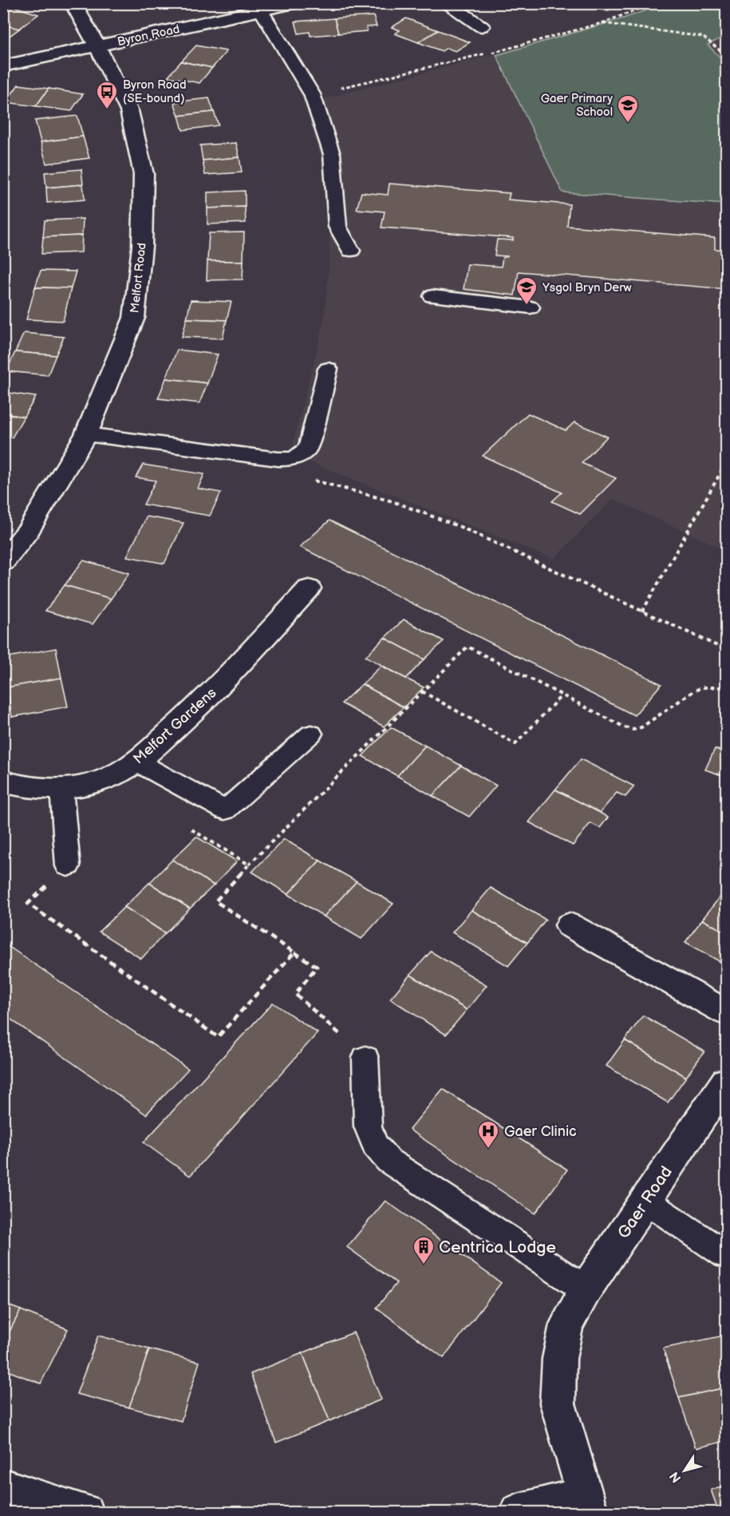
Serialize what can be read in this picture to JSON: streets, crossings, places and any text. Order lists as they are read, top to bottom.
{
  "streets": {
    "street": [
      "Byron Road",
      "Melfort Road",
      "Melfort Gardens",
      "Gaer Road"
    ]
  },
  "crossings": [
    ["Byron Road", "Melfort Road"]
  ],
  "places": {
    "bus stop": ["Byron Road (SE-bound)"],
    "school or university": ["Gaer Primary School", "Ysgol Bryn Derw"],
    "hospital": ["Gaer Clinic"],
    "building": ["Centrica Lodge"]
  },
  "north": "bottom left"
}
